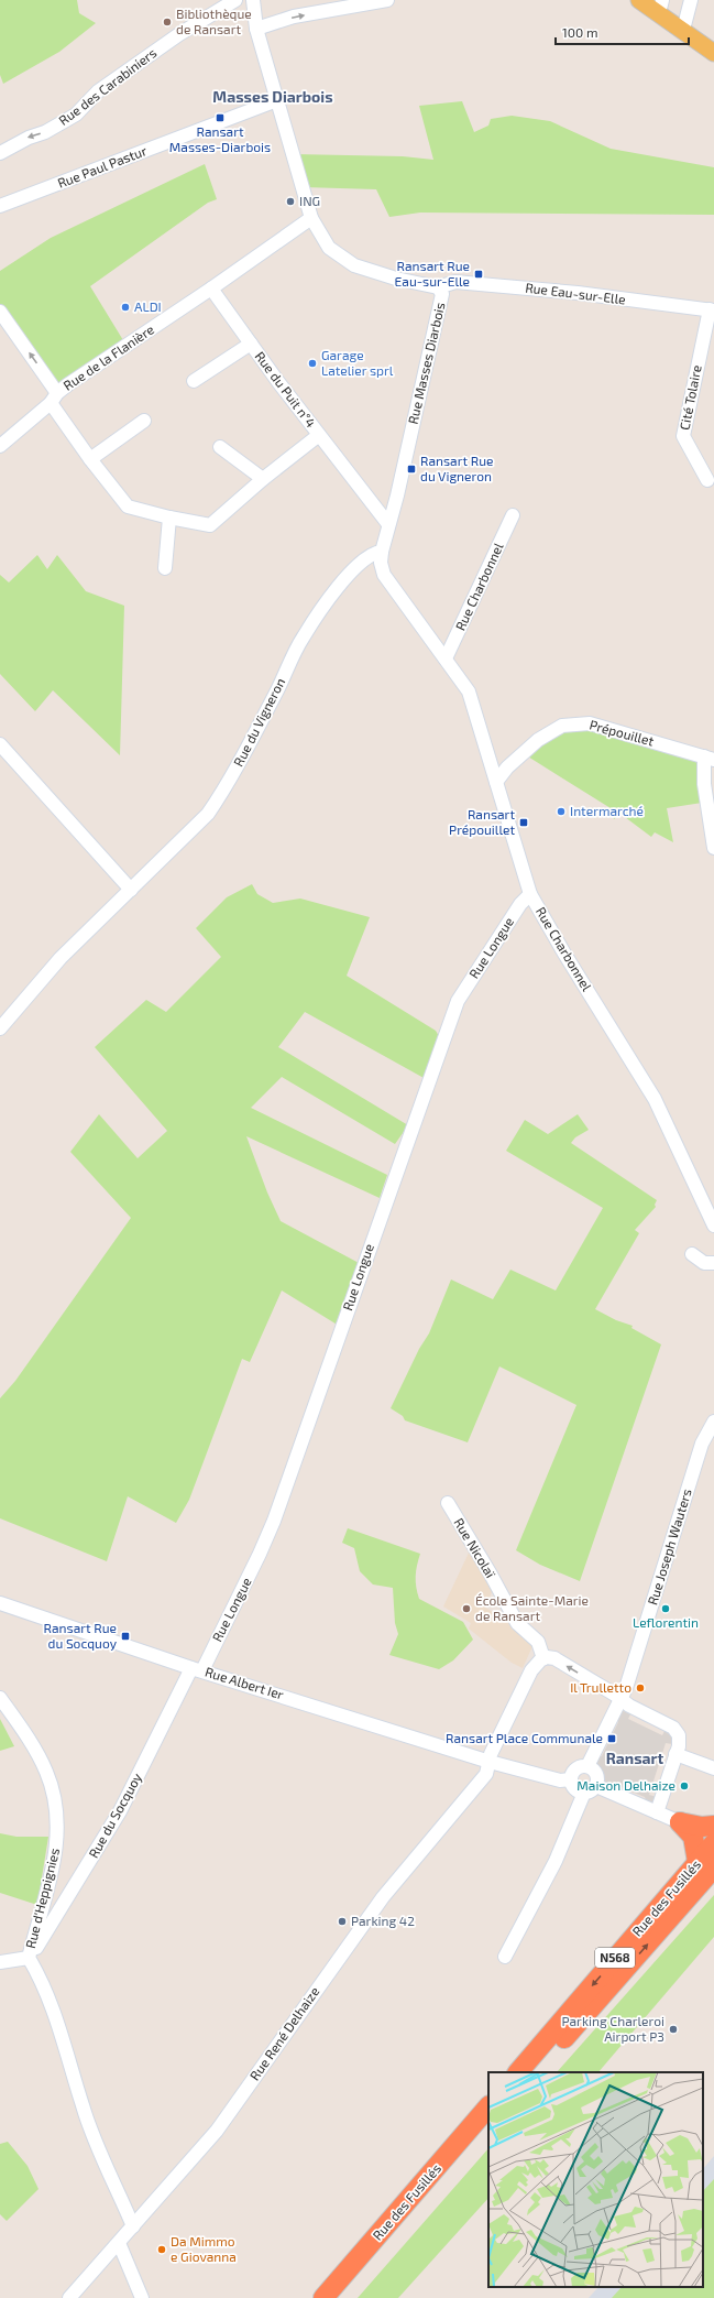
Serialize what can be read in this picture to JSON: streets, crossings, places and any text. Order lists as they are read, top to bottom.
{
  "streets": {
    "highway": ["Rue des Fusillés", "N568"],
    "street": [
      "Rue des Carabiniers",
      "Rue Paul Pastur",
      "Rue Eau-sur-Elle",
      "Rue de la Flanière",
      "Rue Masses Diarbois",
      "Rue du Puit n°4",
      "Cité Tolaire",
      "Rue Charbonnel",
      "Rue du Vigneron",
      "Prépouillet",
      "Rue Longue",
      "Rue Joseph Wauters",
      "Rue Nicolaï",
      "Rue Albert Ier",
      "Rue du Socquoy",
      "Rue d'Heppignies",
      "Rue René Delhaize"
    ]
  },
  "crossings": [
    ["Rue Paul Pastur", "Rue Masses Diarbois"],
    ["Rue Eau-sur-Elle", "Rue Masses Diarbois"],
    ["Rue Eau-sur-Elle", "Cité Tolaire"],
    ["Rue de la Flanière", "Rue Masses Diarbois"],
    ["Rue de la Flanière", "Rue du Puit n°4"],
    ["Rue Masses Diarbois", "Rue du Puit n°4"],
    ["Rue Masses Diarbois", "Rue Charbonnel"],
    ["Rue Masses Diarbois", "Rue du Vigneron"],
    ["Rue Charbonnel", "Rue du Vigneron"],
    ["Rue Charbonnel", "Prépouillet"],
    ["Rue Charbonnel", "Rue Longue"],
    ["Rue Longue", "Rue Albert Ier"],
    ["Rue Longue", "Rue du Socquoy"],
    ["Rue Joseph Wauters", "Rue Albert Ier"],
    ["Rue Albert Ier", "Rue du Socquoy"],
    ["Rue Albert Ier", "Rue René Delhaize"],
    ["Rue du Socquoy", "Rue d'Heppignies"],
    ["Rue d'Heppignies", "Rue René Delhaize"]
  ],
  "one_way": ["Rue des Carabiniers"],
  "districts": ["Masses Diarbois", "Ransart"],
  "places": {
    "other": [
      "Bibliothèque de Ransart",
      "ING",
      "ALDI",
      "Garage Latelier sprl",
      "Intermarché",
      "École Sainte-Marie de Ransart",
      "Leflorentin",
      "Il Trulletto",
      "Maison Delhaize",
      "Parking 42",
      "Parking Charleroi Airport P3",
      "Da Mimmo e Giovanna"
    ],
    "transit": [
      "Ransart Masses-Diarbois",
      "Ransart Rue Eau-sur-Elle",
      "Ransart Rue du Vigneron",
      "Ransart Prépouillet",
      "Ransart Rue du Socquoy",
      "Ransart Place Communale"
    ]
  },
  "scale_bar": "100 m"
}
